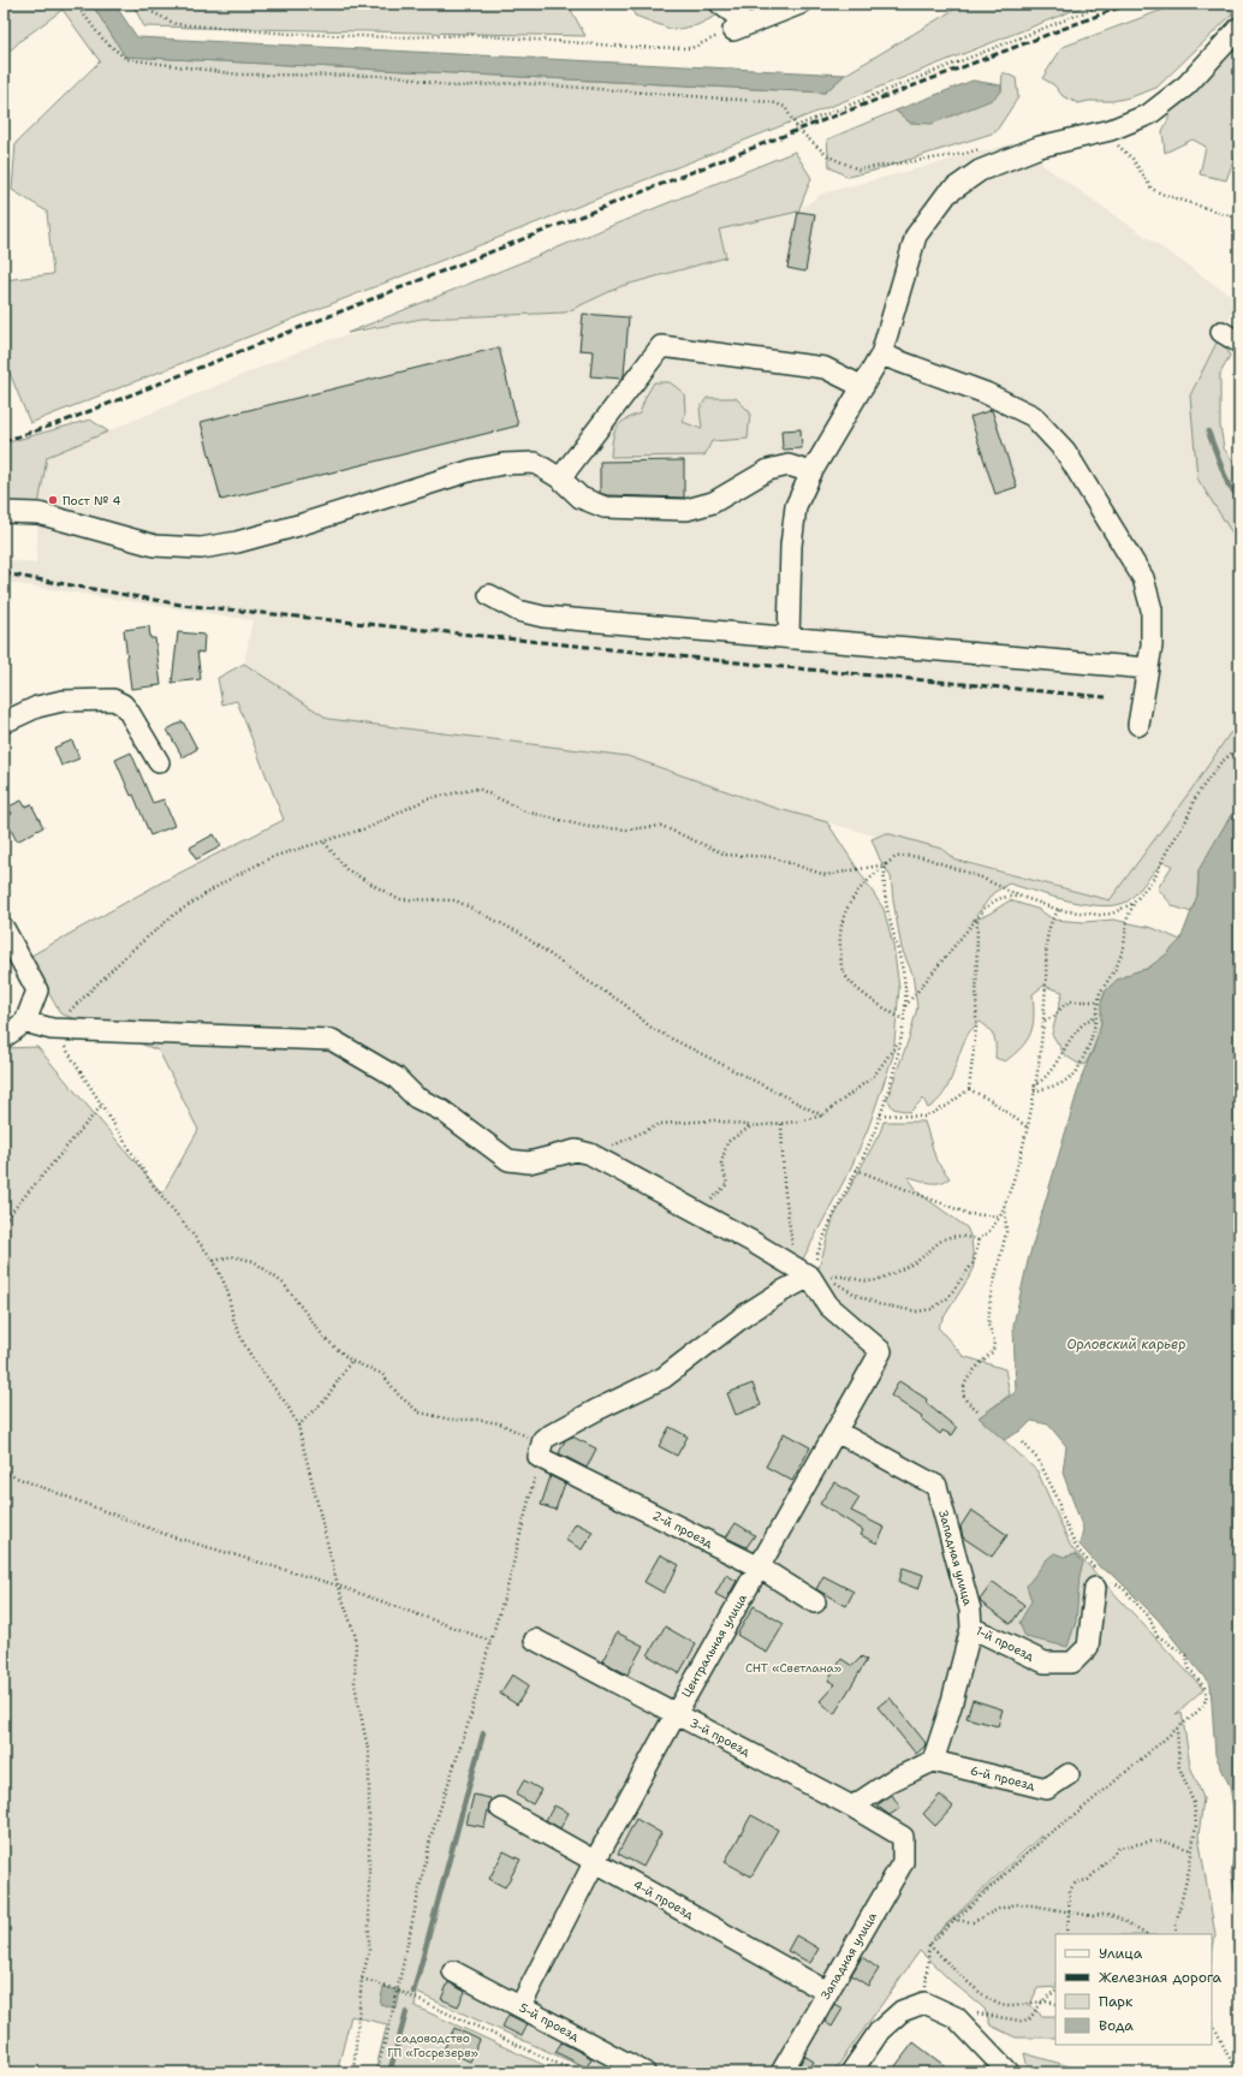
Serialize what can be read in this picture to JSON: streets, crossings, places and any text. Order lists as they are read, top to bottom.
{
  "streets": {
    "street": [
      "2-й проезд",
      "Западная улица",
      "1-й проезд",
      "Центральная улица",
      "3-й проезд",
      "6-й проезд",
      "4-й проезд",
      "5-й проезд"
    ]
  },
  "crossings": [
    ["2-й проезд", "Центральная улица"],
    ["Западная улица", "1-й проезд"],
    ["Западная улица", "Центральная улица"],
    ["Западная улица", "3-й проезд"],
    ["Западная улица", "6-й проезд"],
    ["Западная улица", "4-й проезд"],
    ["Центральная улица", "3-й проезд"],
    ["Центральная улица", "4-й проезд"],
    ["Центральная улица", "5-й проезд"]
  ],
  "water": ["Орловский карьер"],
  "parks": ["СНТ «Светлана»", "садоводство ГП «Госрезерв»"],
  "places": ["Пост № 4"],
  "legend": [
    "Улица",
    "Железная дорога",
    "Парк",
    "Вода"
  ]
}
